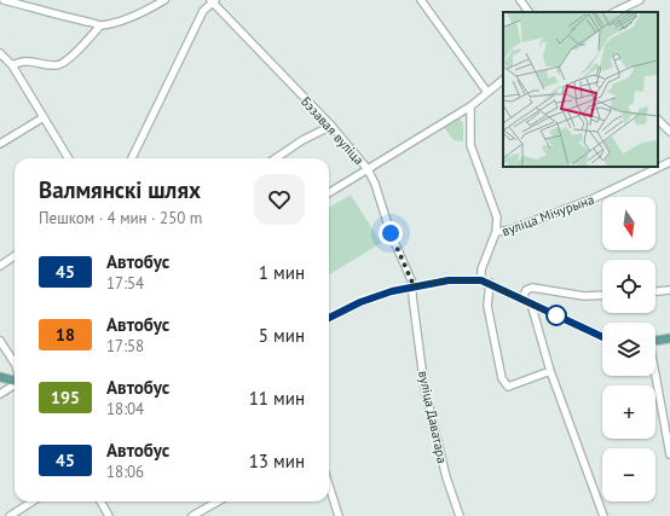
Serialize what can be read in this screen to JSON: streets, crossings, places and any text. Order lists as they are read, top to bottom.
{
  "streets": {
    "street": ["Бэзавая вуліца", "вуліца Мічурына", "вуліца Даватара"]
  },
  "crossings": [
    ["Бэзавая вуліца", "вуліца Даватара"]
  ],
  "lines": ["bus line 45"],
  "north": "bottom",
  "page": {
    "heading": ["Валмянскі шлях", "Пешком · 4 мин · 250 m"],
    "map_buttons": ["+", "−"],
    "list": [
      {
        "mark": "45",
        "name": "Автобус",
        "note": "17:54",
        "value": "1 мин"
      },
      {
        "mark": "18",
        "name": "Автобус",
        "note": "17:58",
        "value": "5 мин"
      },
      {
        "mark": "195",
        "name": "Автобус",
        "note": "18:04",
        "value": "11 мин"
      },
      {
        "mark": "45",
        "name": "Автобус",
        "note": "18:06",
        "value": "13 мин"
      }
    ]
  }
}
